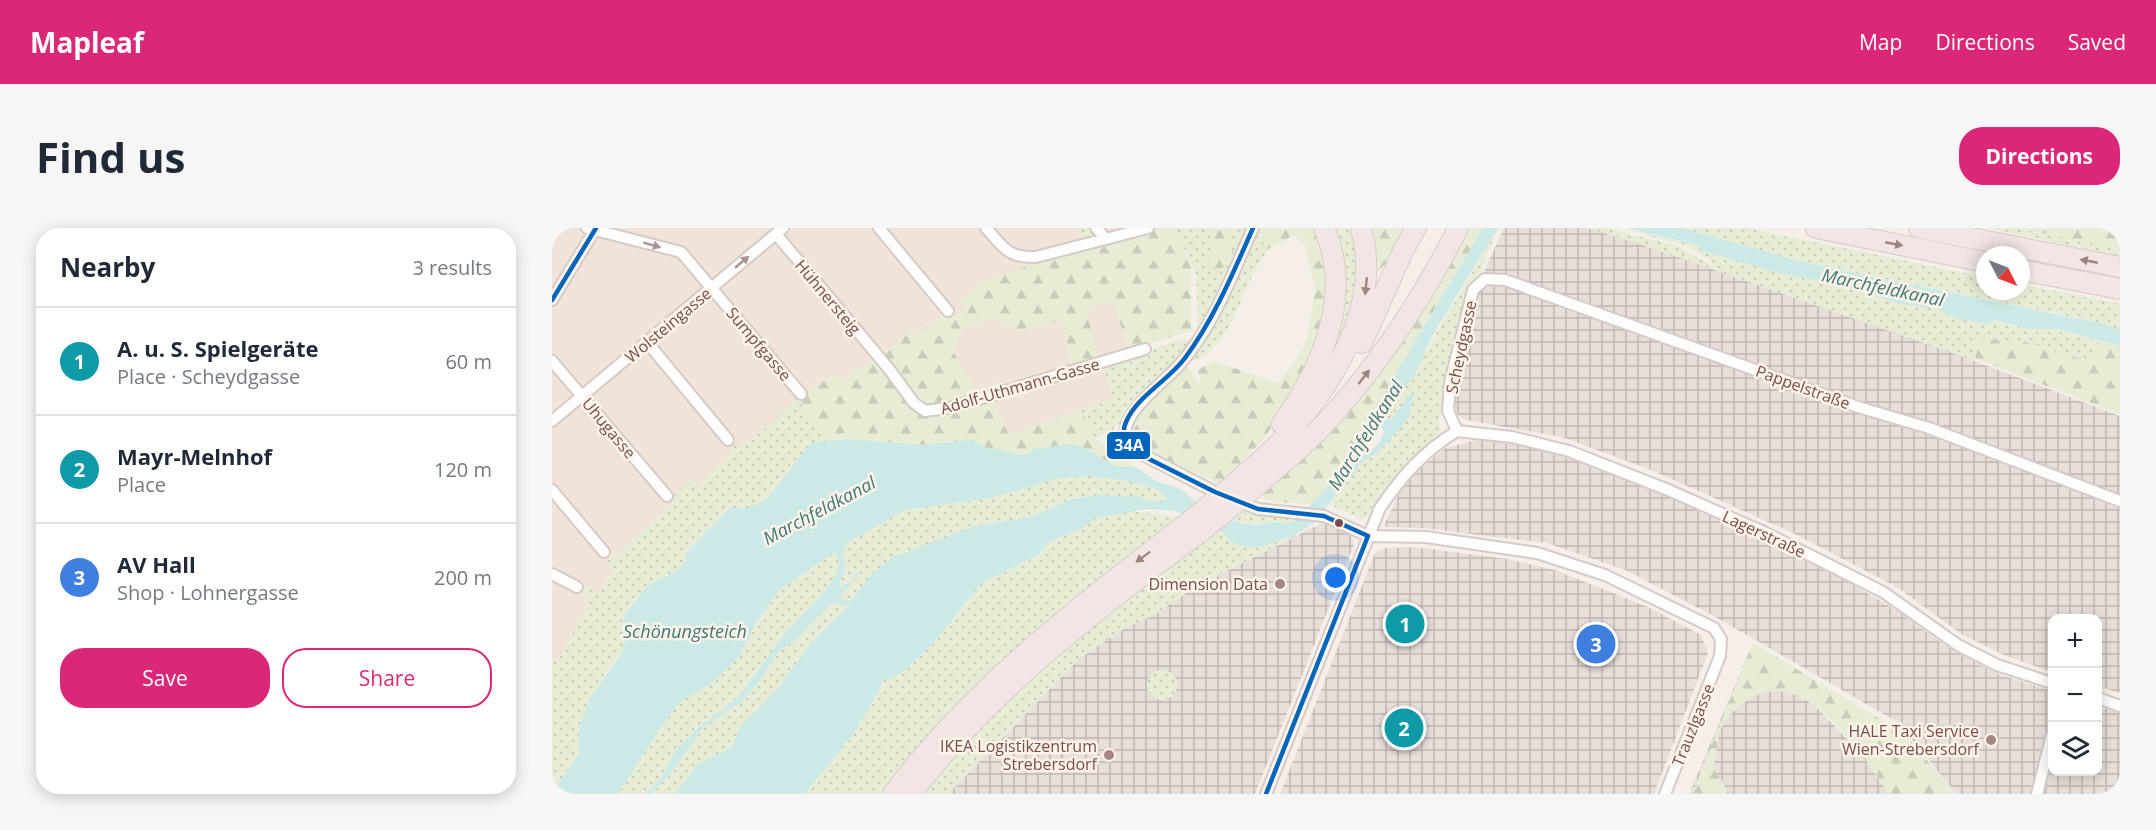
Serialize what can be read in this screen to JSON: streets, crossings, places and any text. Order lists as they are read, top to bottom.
{
  "streets": {
    "street": [
      "Hühnersteig",
      "Wolsteingasse",
      "Sumpfgasse",
      "Scheydgasse",
      "Adolf-Uthmann-Gasse",
      "Pappelstraße",
      "Uhugasse",
      "Lagerstraße",
      "Trauzlgasse"
    ]
  },
  "crossings": [
    ["Hühnersteig", "Wolsteingasse"],
    ["Hühnersteig", "Adolf-Uthmann-Gasse"],
    ["Wolsteingasse", "Sumpfgasse"],
    ["Wolsteingasse", "Uhugasse"],
    ["Scheydgasse", "Pappelstraße"],
    ["Scheydgasse", "Lagerstraße"]
  ],
  "one_way": ["Sumpfgasse"],
  "water": ["Marchfeldkanal", "Schönungsteich"],
  "places": ["Dimension Data", "HALE Taxi Service Wien-Strebersdorf", "IKEA Logistikzentrum Strebersdorf"],
  "lines": ["transit line 34A"],
  "north": "bottom right",
  "page": {
    "header": "Mapleaf",
    "nav": ["Map", "Directions", "Saved"],
    "buttons": [
      "Directions",
      ["Save", "Share"]
    ],
    "title": "Find us",
    "heading": ["Nearby", "3 results"],
    "list": [
      {
        "mark": "1",
        "name": "A. u. S. Spielgeräte",
        "note": "Place · Scheydgasse",
        "value": "60 m"
      },
      {
        "mark": "2",
        "name": "Mayr-Melnhof",
        "note": "Place",
        "value": "120 m"
      },
      {
        "mark": "3",
        "name": "AV Hall",
        "note": "Shop · Lohnergasse",
        "value": "200 m"
      }
    ],
    "pins": ["1", "3", "2"],
    "map_buttons": ["+", "−"]
  }
}
